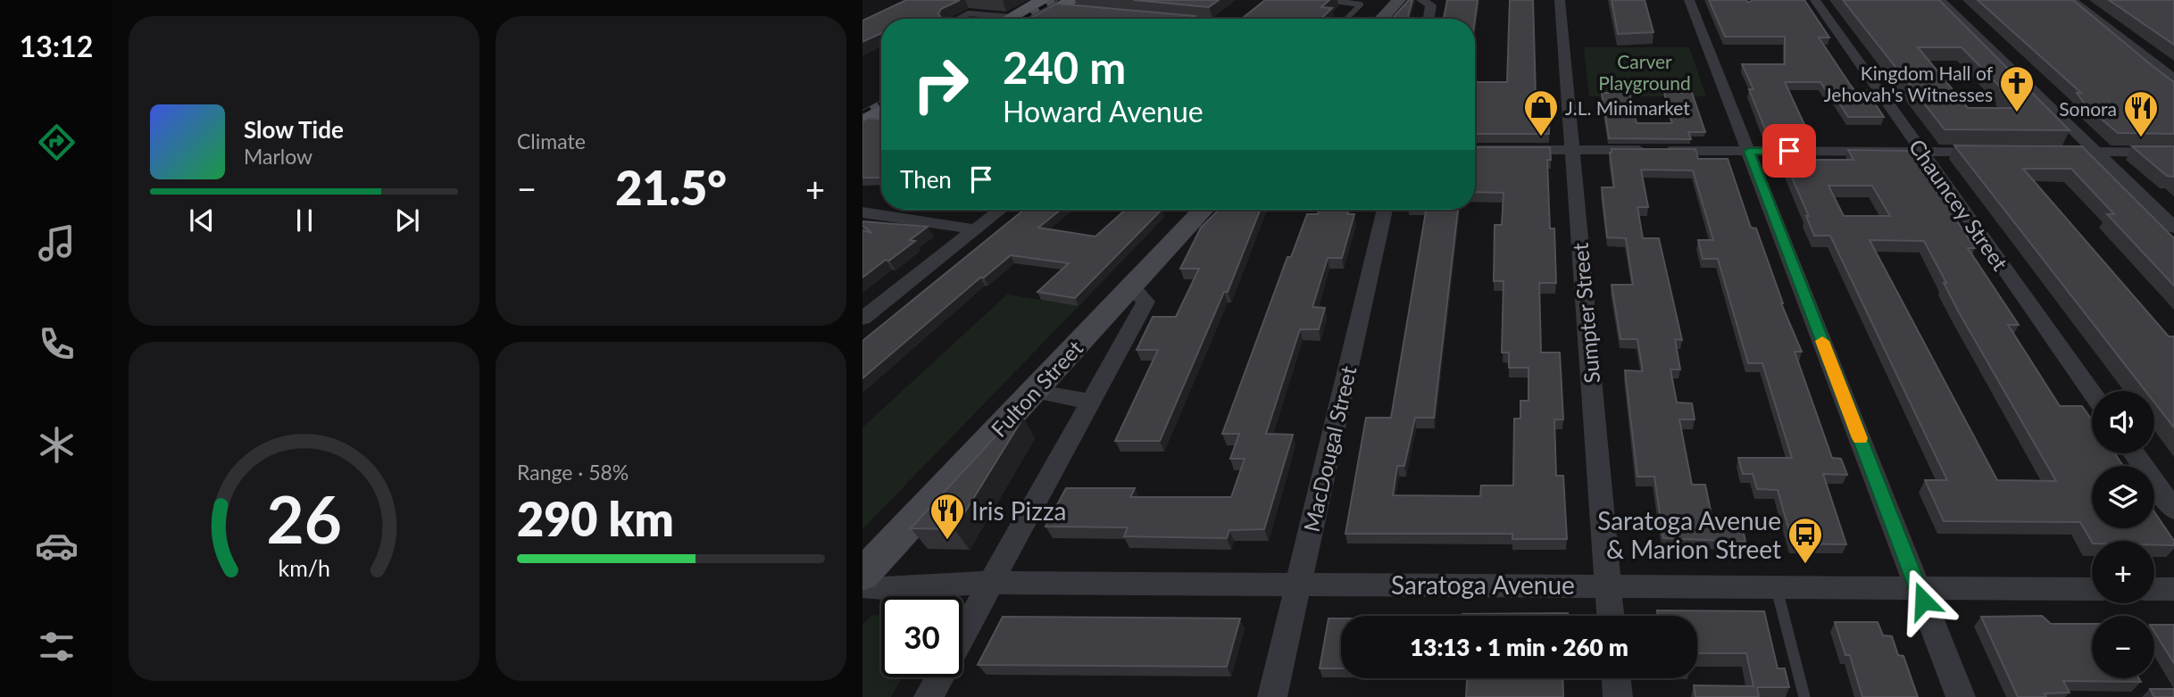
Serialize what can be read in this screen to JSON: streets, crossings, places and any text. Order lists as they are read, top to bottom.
{
  "streets": {
    "main road": ["Fulton Street"],
    "street": [
      "Chauncey Street",
      "Sumpter Street",
      "MacDougal Street",
      "Saratoga Avenue"
    ]
  },
  "crossings": [
    ["Sumpter Street", "Saratoga Avenue"],
    ["MacDougal Street", "Saratoga Avenue"]
  ],
  "parks": ["Carver Playground"],
  "places": {
    "church": ["Kingdom Hall of Jehovah's Witnesses"],
    "shop": ["J.L. Minimarket"],
    "restaurant": ["Sonora", "Iris Pizza"],
    "bus stop": ["Saratoga Avenue & Marion Street"]
  },
  "page": {
    "tabs": "13:12",
    "tile": [
      "Climate",
      ["Range · 58%", "290 km"]
    ],
    "turn": ["240 m", "Howard Avenue"],
    "song": ["Slow Tide", "Marlow"],
    "then": "Then",
    "heat": ["−", "21.5°", "+"],
    "map_buttons": ["+", "−"],
    "limit": "30",
    "trip": "13:13 · 1 min · 260 m",
    "gauge": ["26", "km/h"]
  }
}
